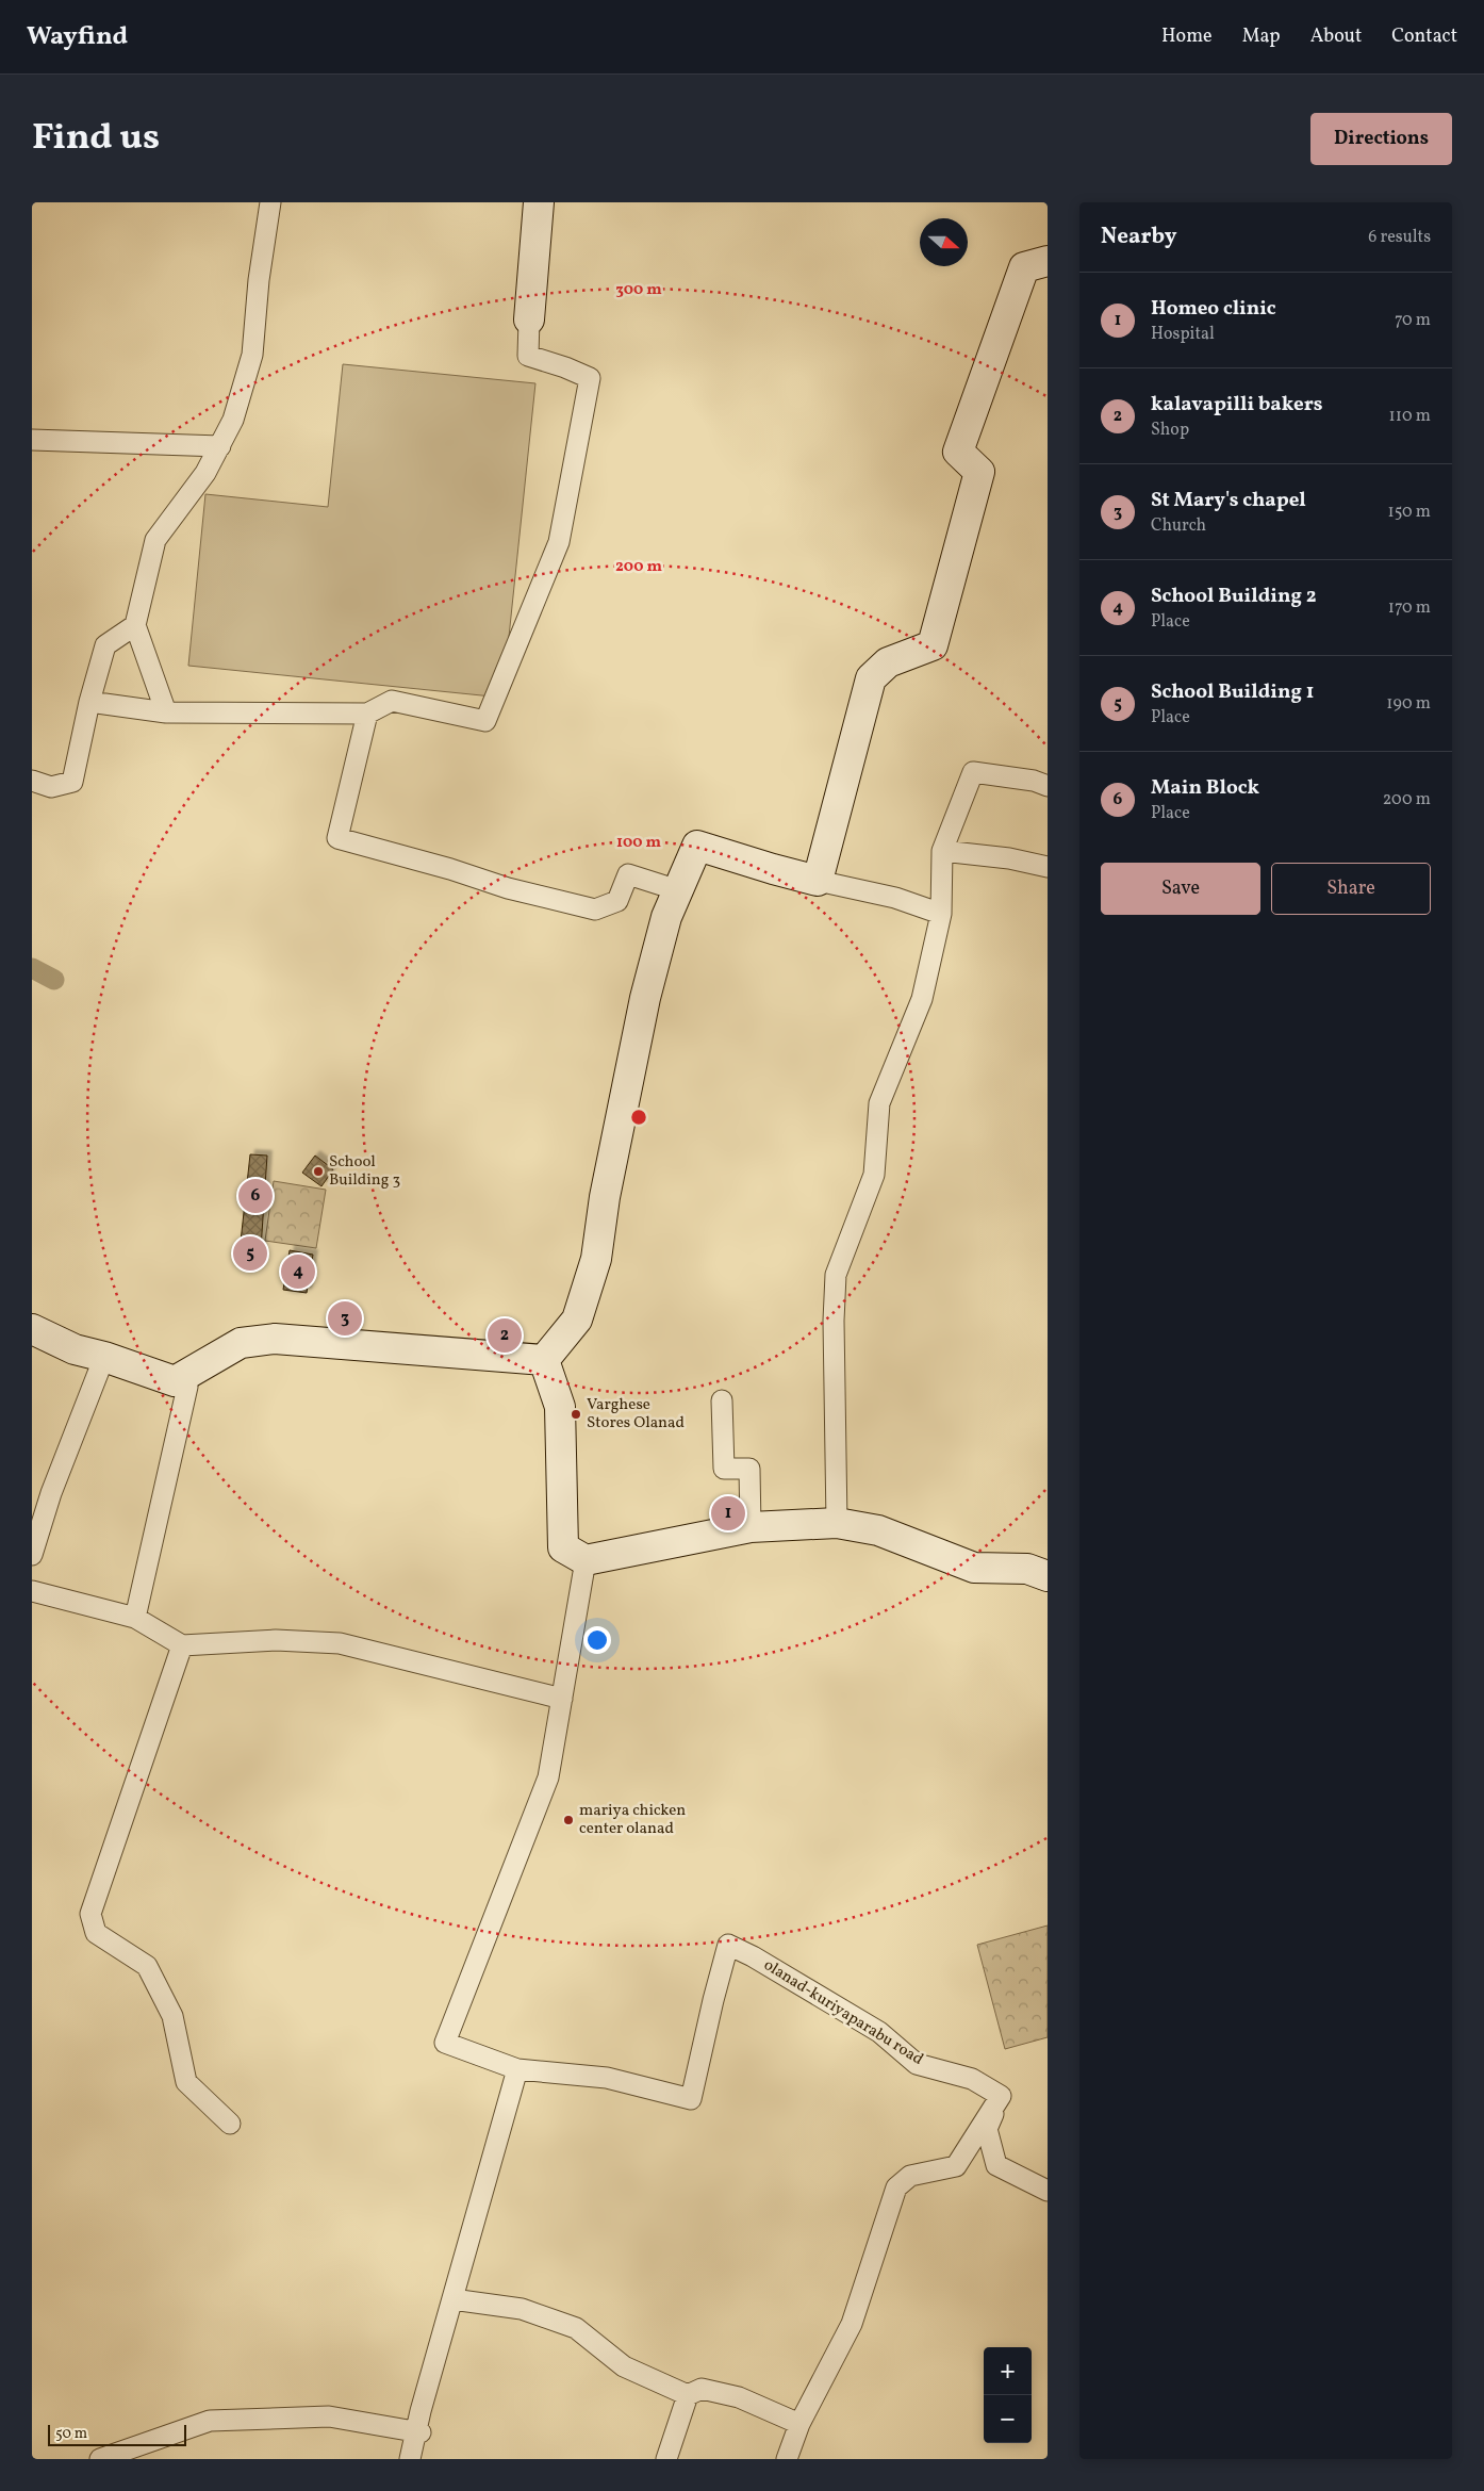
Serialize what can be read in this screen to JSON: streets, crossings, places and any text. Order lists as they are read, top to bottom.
{
  "streets": {
    "street": ["olanad-kuriyaparabu road"]
  },
  "places": ["School Building 3", "Varghese Stores Olanad", "mariya chicken center olanad"],
  "scale_bar": "50 m",
  "north": "right",
  "page": {
    "header": "Wayfind",
    "nav": [
      "Home",
      "Map",
      "About",
      "Contact"
    ],
    "title": "Find us",
    "buttons": [
      "Directions",
      ["Save", "Share"]
    ],
    "heading": ["Nearby", "6 results"],
    "list": [
      {
        "mark": "1",
        "name": "Homeo clinic",
        "note": "Hospital",
        "value": "70 m"
      },
      {
        "mark": "2",
        "name": "kalavapilli bakers",
        "note": "Shop",
        "value": "110 m"
      },
      {
        "mark": "3",
        "name": "St Mary's chapel",
        "note": "Church",
        "value": "150 m"
      },
      {
        "mark": "4",
        "name": "School Building 2",
        "note": "Place",
        "value": "170 m"
      },
      {
        "mark": "5",
        "name": "School Building 1",
        "note": "Place",
        "value": "190 m"
      },
      {
        "mark": "6",
        "name": "Main Block",
        "note": "Place",
        "value": "200 m"
      }
    ],
    "pins": [
      "6",
      "5",
      "4",
      "3",
      "2",
      "1"
    ],
    "map_buttons": ["+", "−"],
    "scale": "50 m"
  },
  "rings": ["300 m", "200 m", "100 m"]
}
